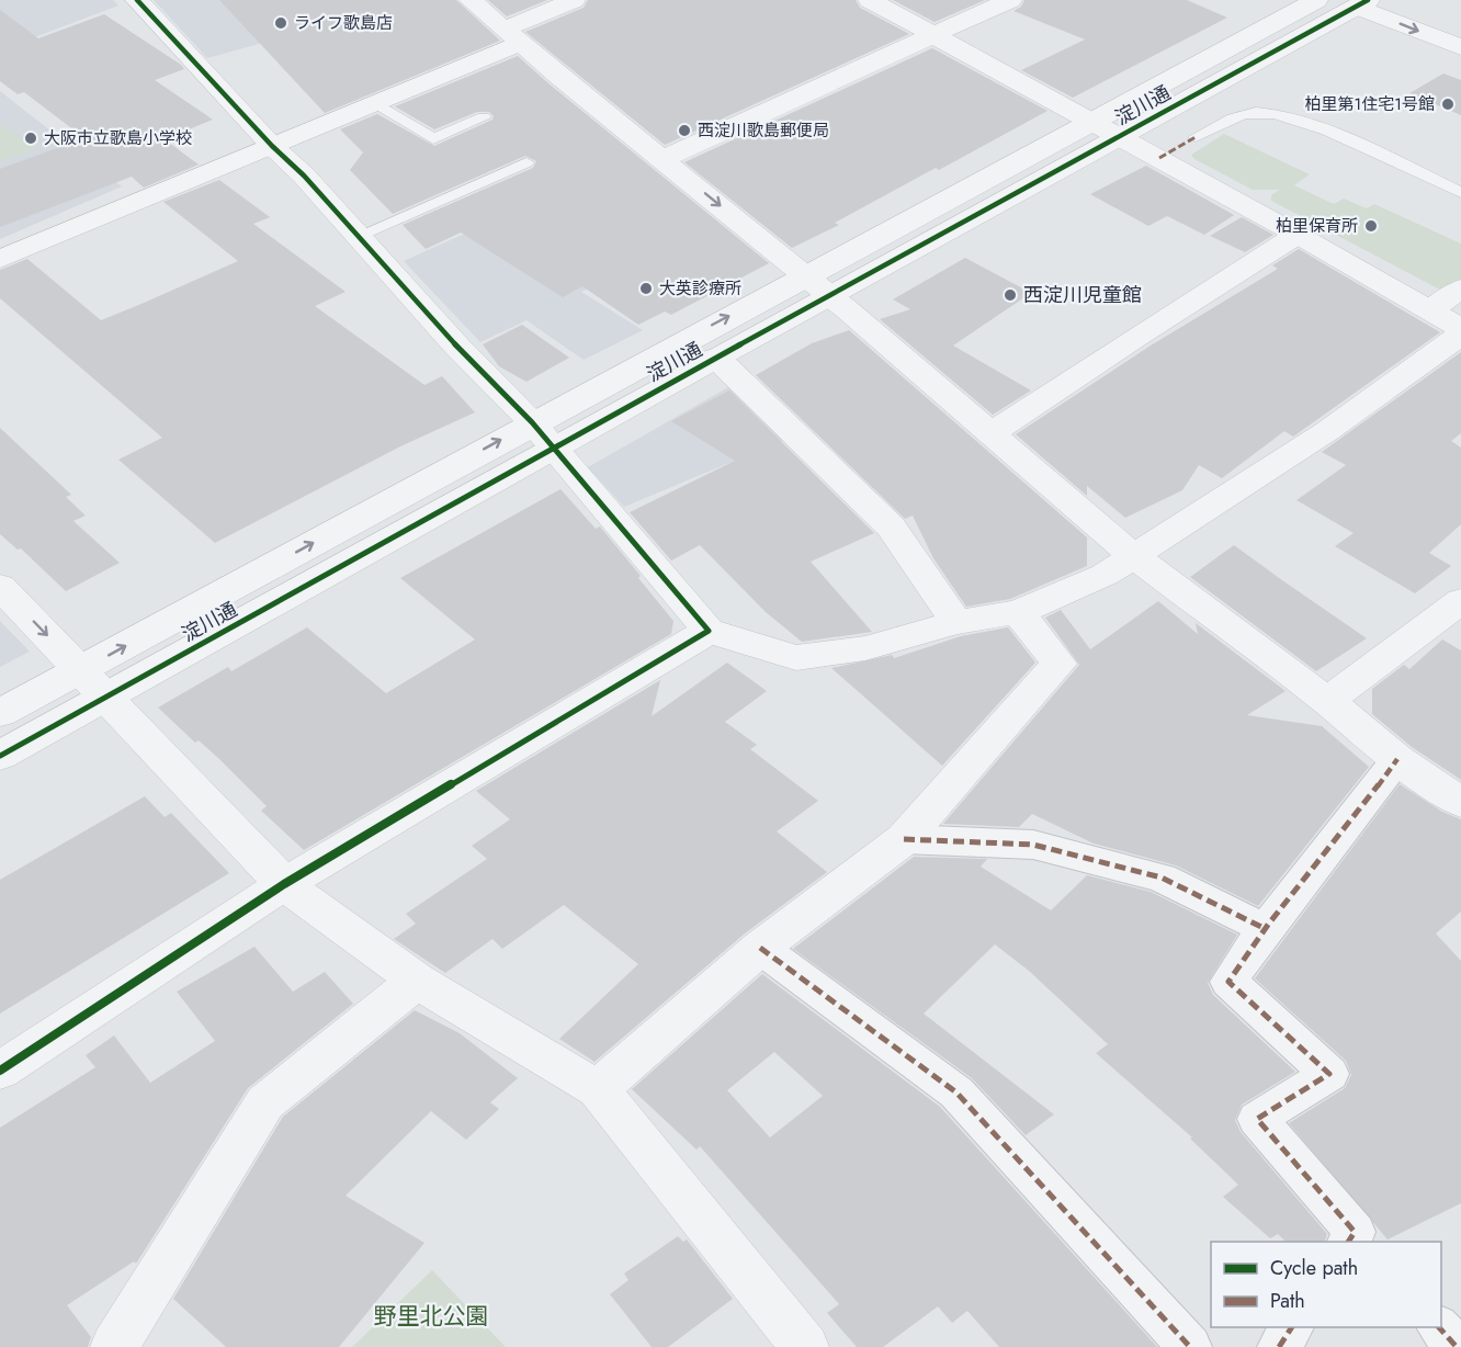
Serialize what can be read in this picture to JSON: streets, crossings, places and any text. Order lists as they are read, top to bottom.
{
  "streets": {
    "street": ["淀川通"]
  },
  "parks": ["野里北公園"],
  "places": [
    "ライフ歌島店",
    "柏里第1住宅1号館",
    "西淀川歌島郵便局",
    "大阪市立歌島小学校",
    "柏里保育所",
    "大英診療所",
    "西淀川児童館"
  ],
  "legend": ["Cycle path", "Path"]
}
